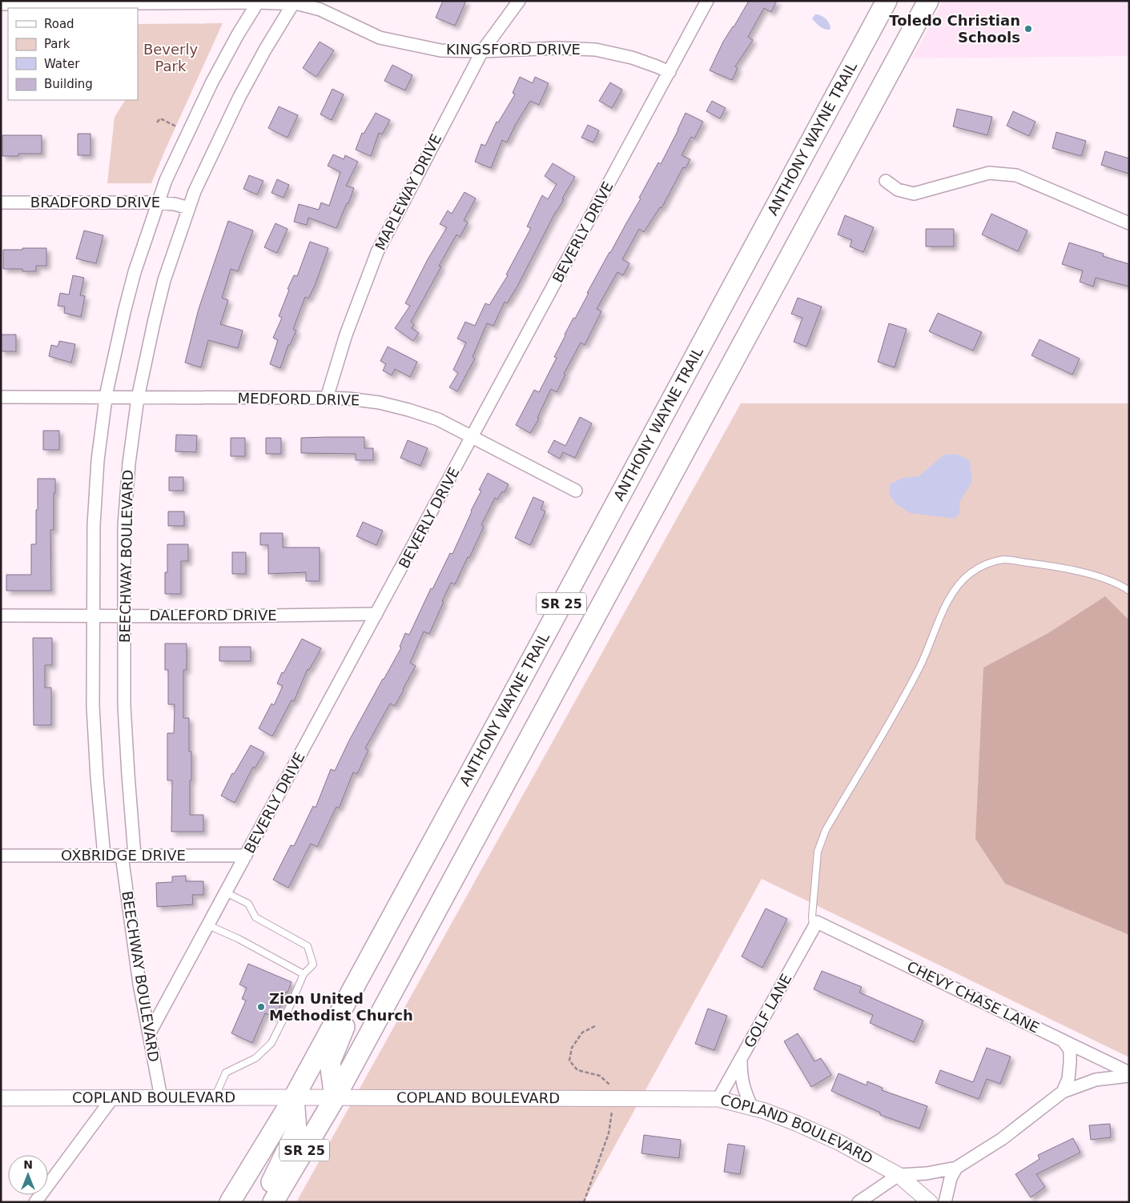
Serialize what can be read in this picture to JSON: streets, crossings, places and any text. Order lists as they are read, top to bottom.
{
  "streets": {
    "highway": ["ANTHONY WAYNE TRAIL", "SR 25"],
    "street": [
      "KINGSFORD DRIVE",
      "MAPLEWAY DRIVE",
      "BRADFORD DRIVE",
      "BEVERLY DRIVE",
      "MEDFORD DRIVE",
      "BEECHWAY BOULEVARD",
      "DALEFORD DRIVE",
      "OXBRIDGE DRIVE",
      "CHEVY CHASE LANE",
      "GOLF LANE",
      "COPLAND BOULEVARD"
    ]
  },
  "crossings": [
    ["KINGSFORD DRIVE", "MAPLEWAY DRIVE"],
    ["KINGSFORD DRIVE", "BEVERLY DRIVE"],
    ["KINGSFORD DRIVE", "BEECHWAY BOULEVARD"],
    ["ANTHONY WAYNE TRAIL", "COPLAND BOULEVARD"],
    ["MAPLEWAY DRIVE", "MEDFORD DRIVE"],
    ["BRADFORD DRIVE", "BEECHWAY BOULEVARD"],
    ["BEVERLY DRIVE", "MEDFORD DRIVE"],
    ["BEVERLY DRIVE", "BEECHWAY BOULEVARD"],
    ["BEVERLY DRIVE", "DALEFORD DRIVE"],
    ["BEVERLY DRIVE", "OXBRIDGE DRIVE"],
    ["MEDFORD DRIVE", "BEECHWAY BOULEVARD"],
    ["BEECHWAY BOULEVARD", "DALEFORD DRIVE"],
    ["BEECHWAY BOULEVARD", "OXBRIDGE DRIVE"],
    ["BEECHWAY BOULEVARD", "COPLAND BOULEVARD"],
    ["SR 25", "COPLAND BOULEVARD"],
    ["CHEVY CHASE LANE", "GOLF LANE"],
    ["GOLF LANE", "COPLAND BOULEVARD"]
  ],
  "parks": ["Beverly Park"],
  "places": ["Toledo Christian Schools", "Zion United Methodist Church"],
  "legend": [
    "Road",
    "Park",
    "Water",
    "Building"
  ],
  "north": "top"
}
